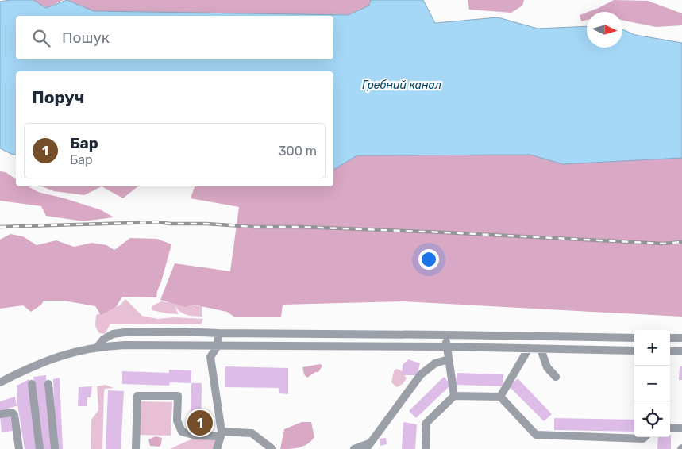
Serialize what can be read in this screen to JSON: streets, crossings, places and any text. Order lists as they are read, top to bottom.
{
  "water": ["Гребний канал"],
  "north": "right",
  "page": {
    "search": "Пошук",
    "heading": "Поруч",
    "list": [
      {
        "mark": "1",
        "name": "Бар",
        "note": "Бар",
        "value": "300 m"
      }
    ],
    "map_buttons": ["+", "−"],
    "pins": "1"
  }
}
